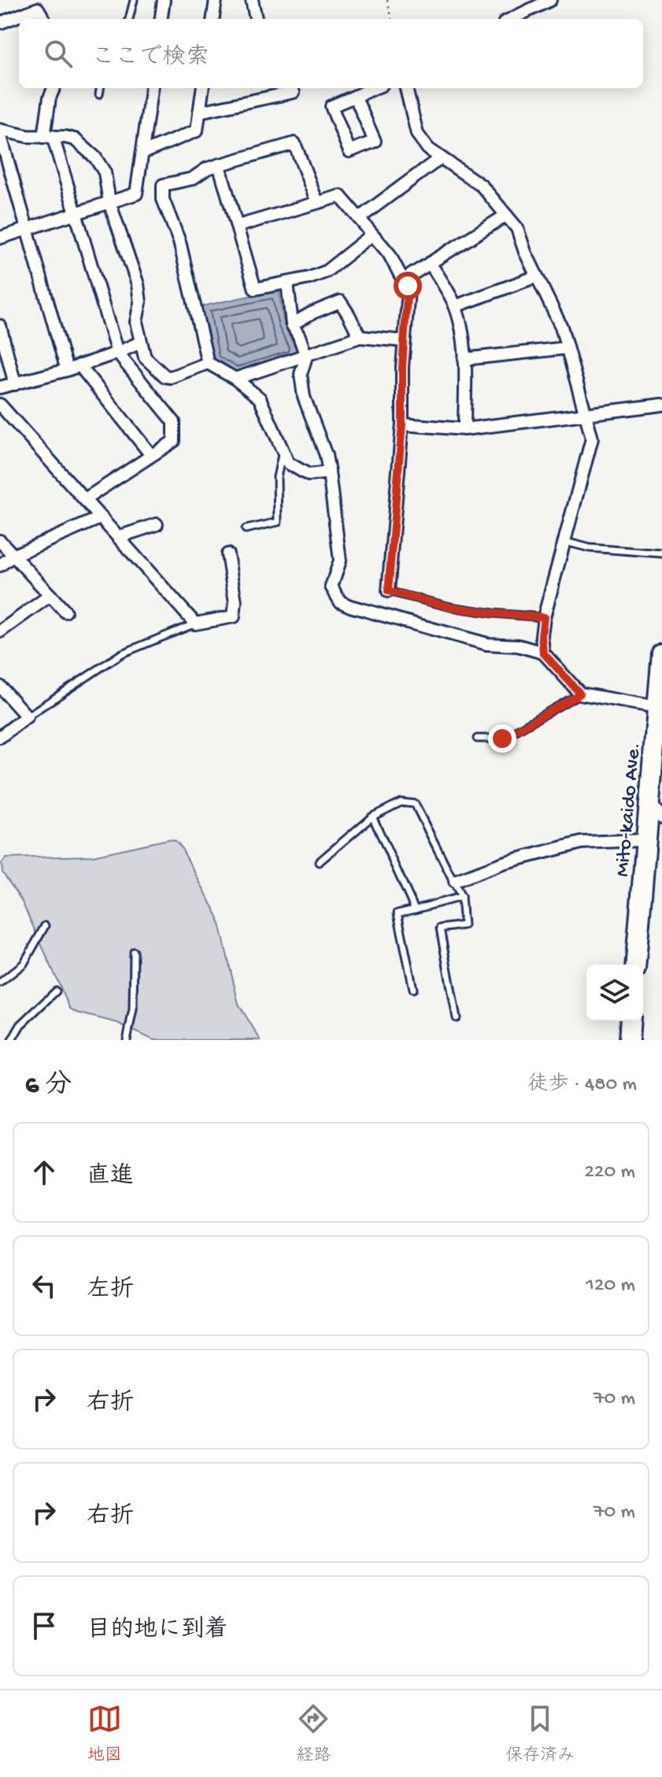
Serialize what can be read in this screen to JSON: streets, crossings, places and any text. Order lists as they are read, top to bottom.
{
  "streets": {
    "highway": ["Mito-kaido Ave."]
  },
  "page": {
    "search": "ここで検索",
    "heading": ["6 分", "徒歩 · 480 m"],
    "list": [
      ["直進", "220 m"],
      ["左折", "120 m"],
      ["右折", "70 m"],
      ["右折", "70 m"],
      "目的地に到着"
    ],
    "nav": ["地図", "経路", "保存済み"]
  }
}
